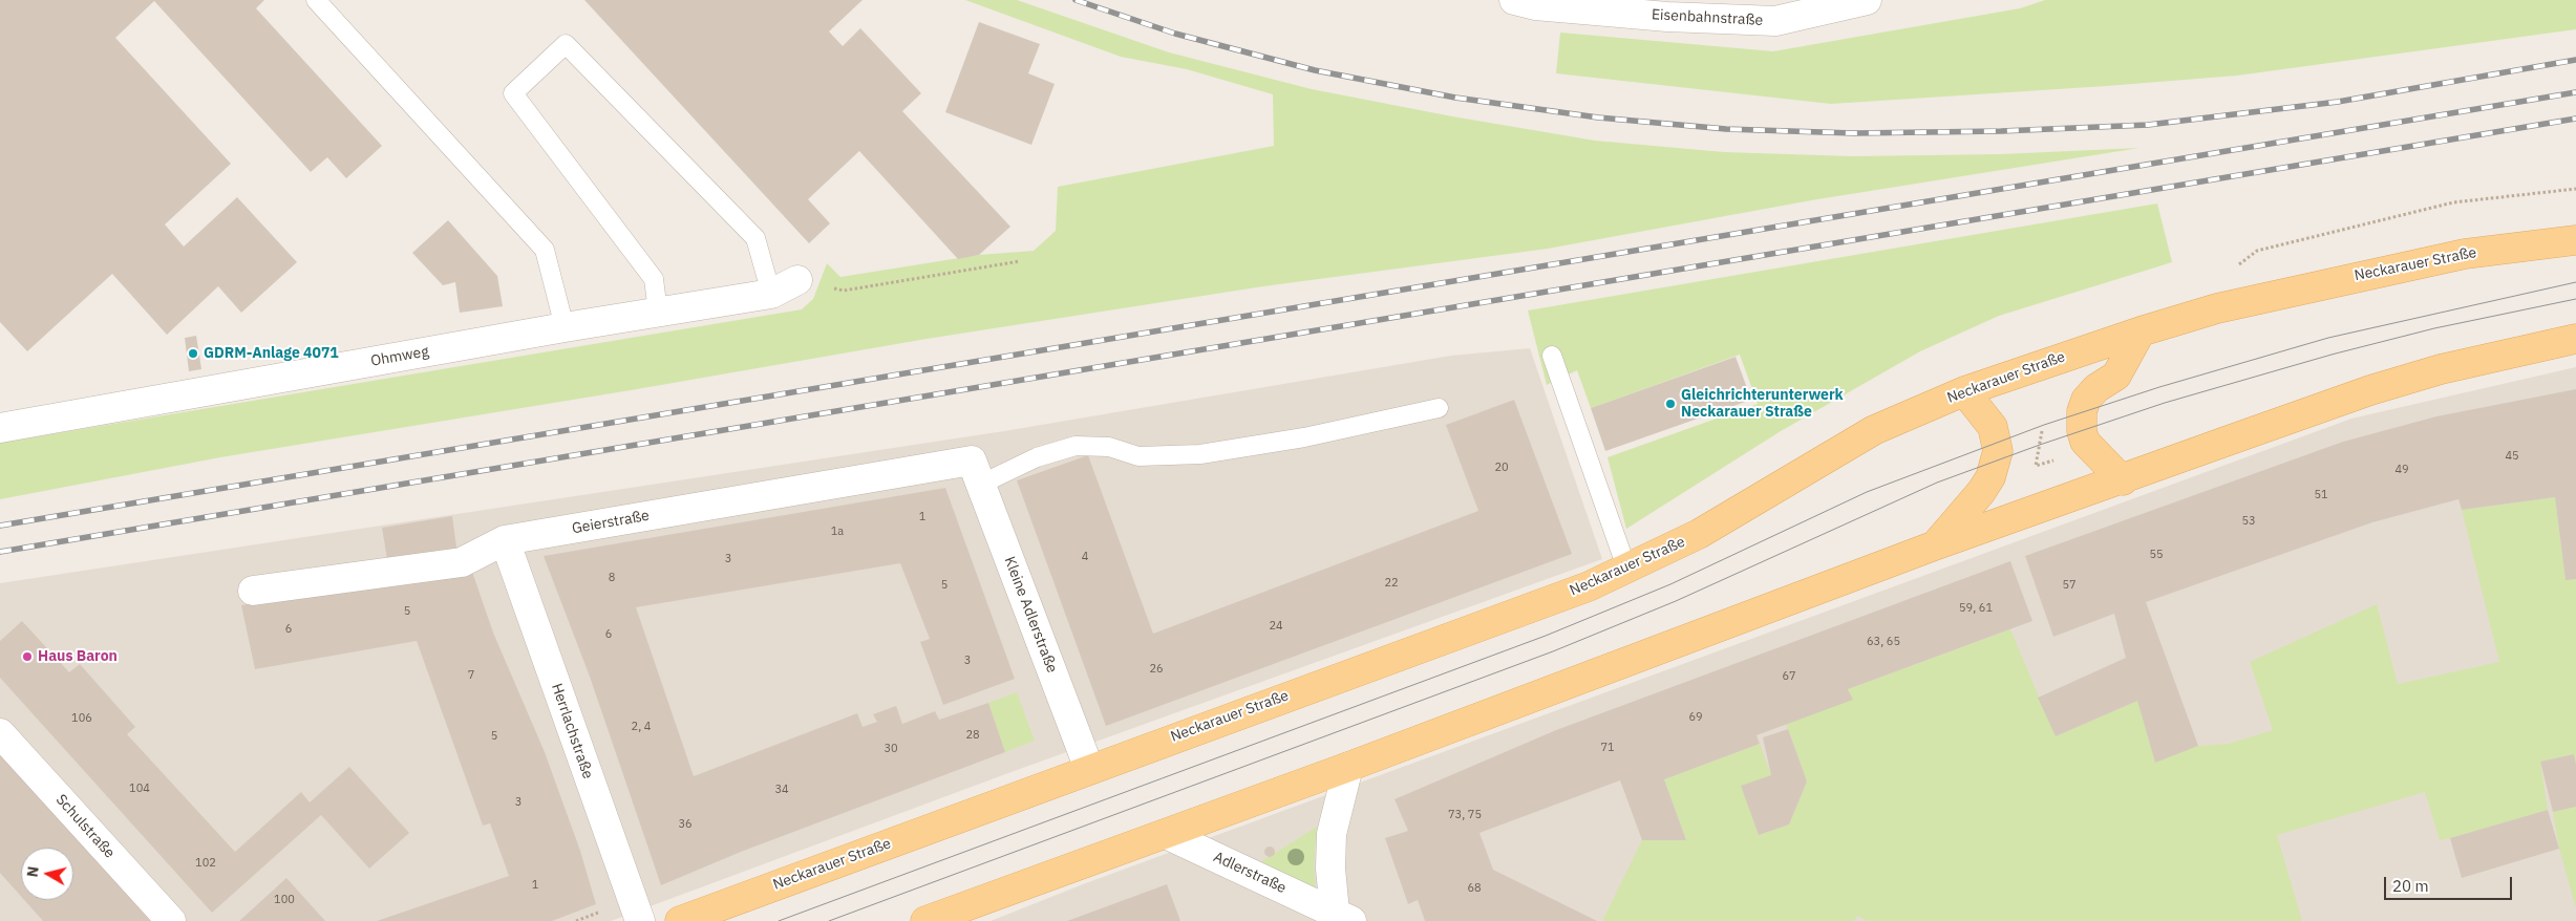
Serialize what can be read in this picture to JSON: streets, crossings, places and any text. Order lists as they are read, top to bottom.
{
  "streets": {
    "main road": ["Neckarauer Straße"],
    "street": [
      "Eisenbahnstraße",
      "Ohmweg",
      "Geierstraße",
      "Kleine Adlerstraße",
      "Herrlachstraße",
      "Schulstraße",
      "Adlerstraße"
    ]
  },
  "crossings": [
    ["Neckarauer Straße", "Kleine Adlerstraße"],
    ["Geierstraße", "Kleine Adlerstraße"],
    ["Geierstraße", "Herrlachstraße"]
  ],
  "places": ["GDRM-Anlage 4071", "Gleichrichterunterwerk Neckarauer Straße", "Haus Baron"],
  "house_numbers": [
    "45",
    "20",
    "49",
    "51",
    "1",
    "53",
    "1a",
    "55",
    "4",
    "3",
    "8",
    "22",
    "5",
    "57",
    "59, 61",
    "5",
    "24",
    "6",
    "6",
    "63, 65",
    "3",
    "26",
    "7",
    "67",
    "69",
    "106",
    "2, 4",
    "28",
    "5",
    "71",
    "30",
    "104",
    "34",
    "3",
    "73, 75",
    "36",
    "102",
    "1",
    "68",
    "100"
  ],
  "scale_bar": "20 m",
  "north": "left"
}
